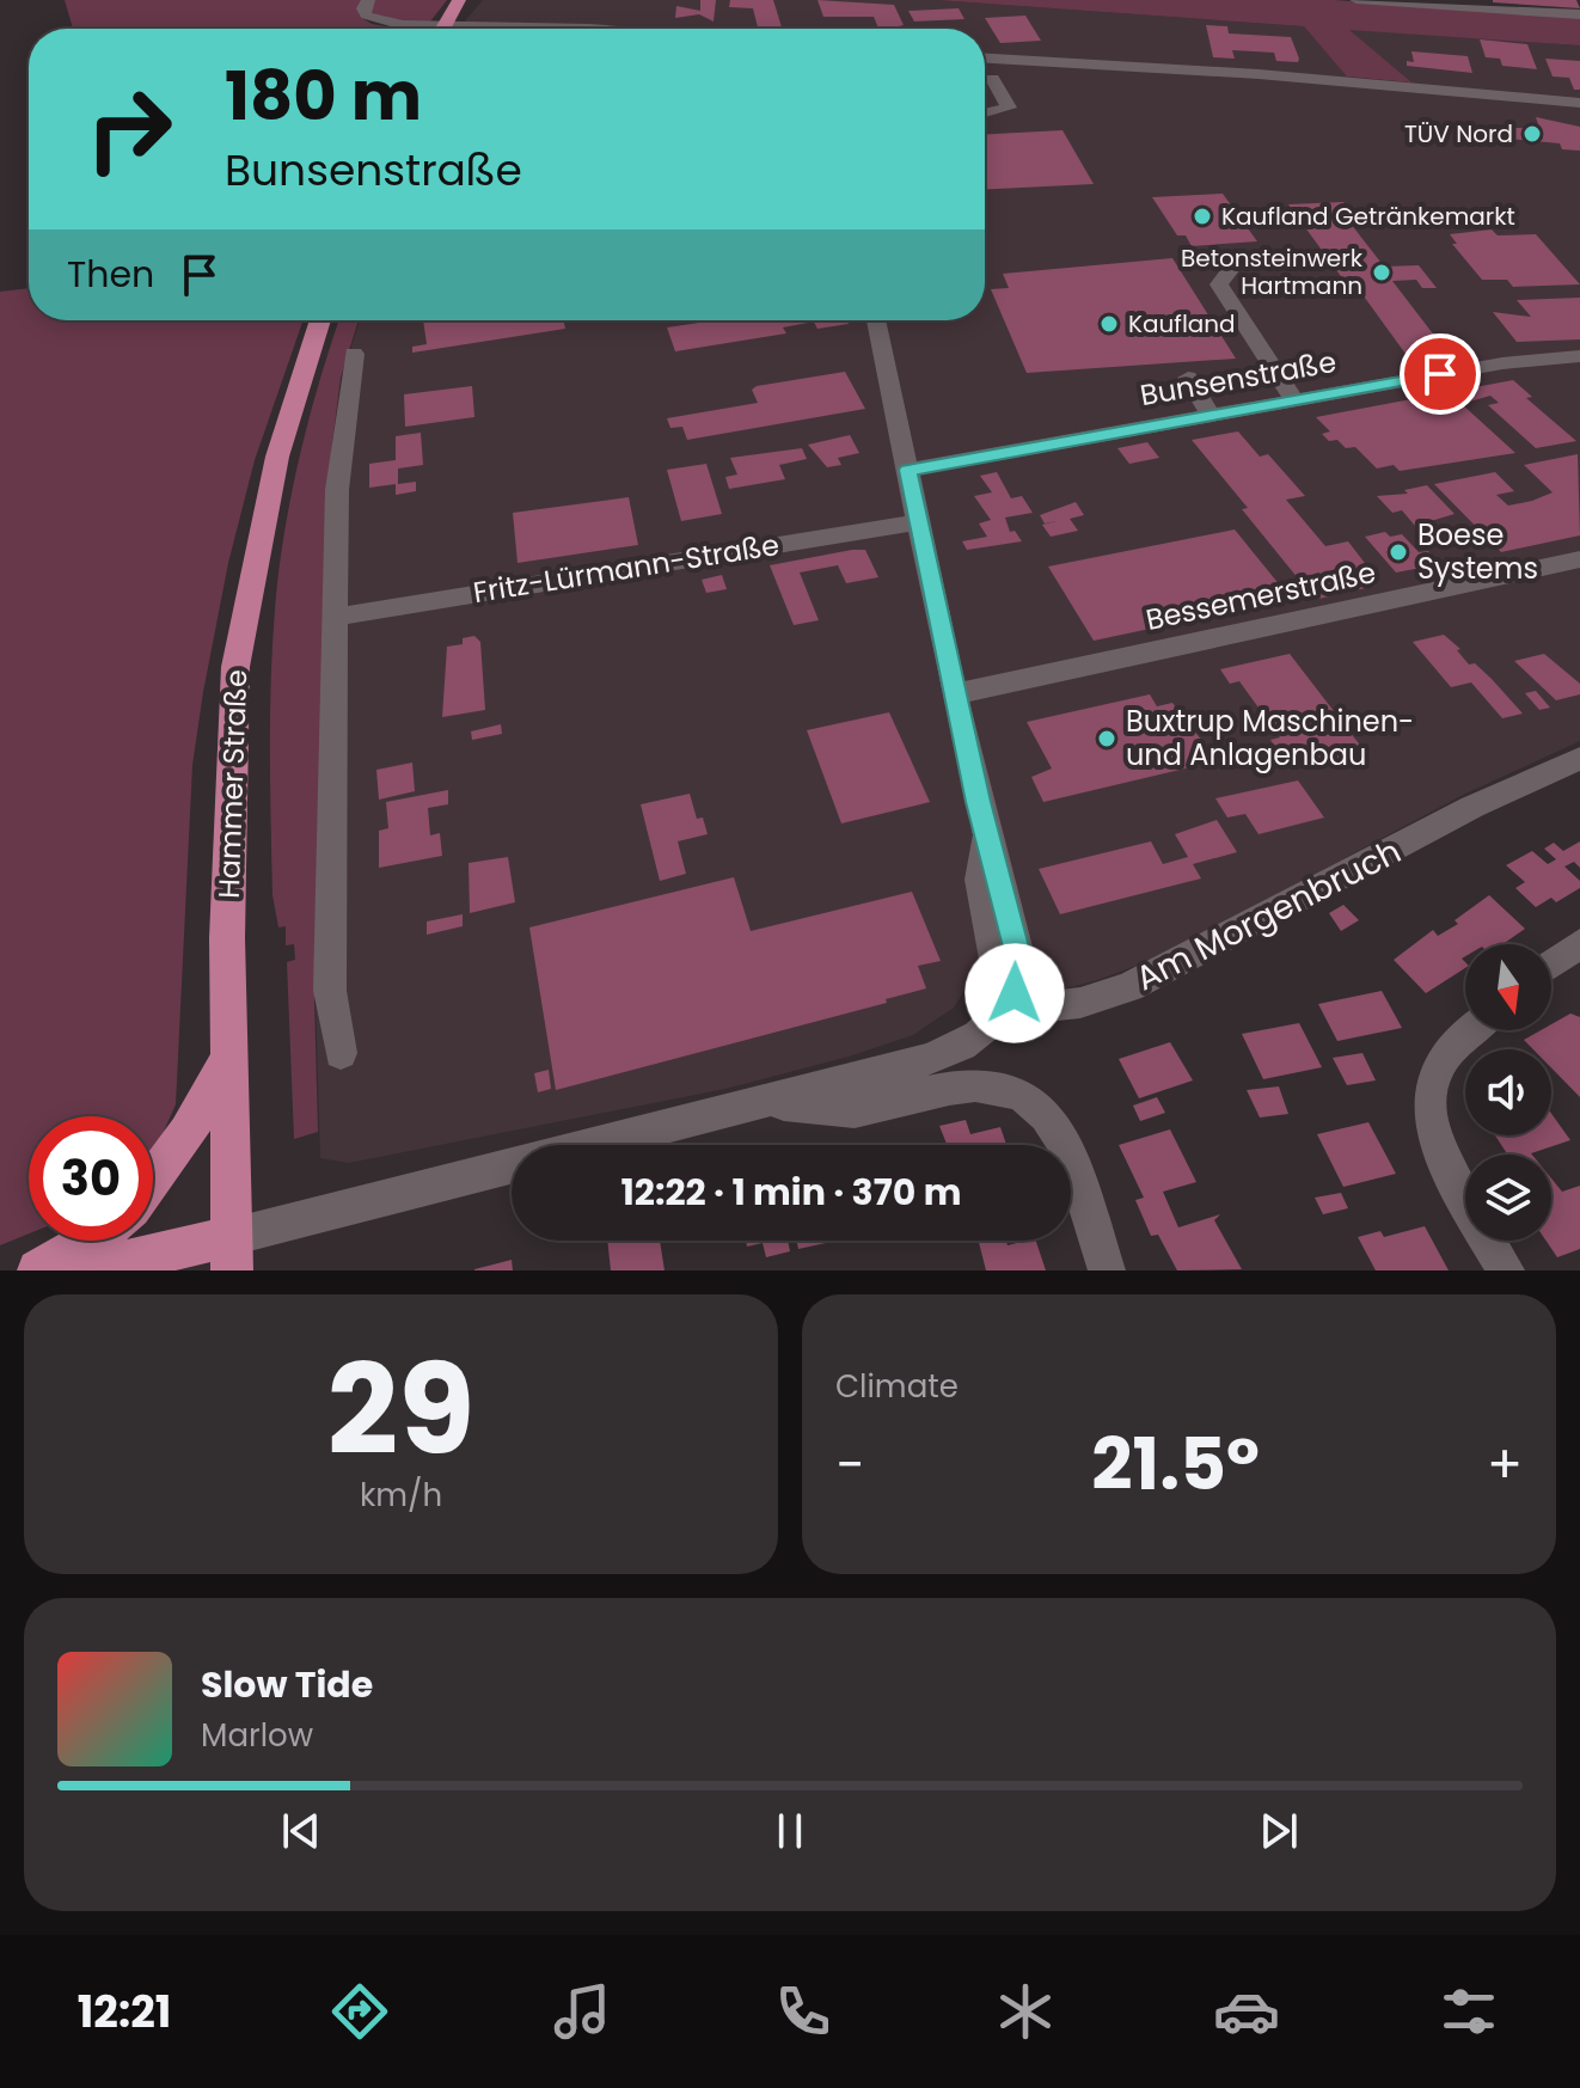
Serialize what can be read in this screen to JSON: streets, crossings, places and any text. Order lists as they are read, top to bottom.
{
  "streets": {
    "main road": ["Hammer Straße"],
    "street": [
      "Bunsenstraße",
      "Fritz-Lürmann-Straße",
      "Bessemerstraße",
      "Am Morgenbruch"
    ]
  },
  "places": [
    "TÜV Nord",
    "Kaufland Getränkemarkt",
    "Betonsteinwerk Hartmann",
    "Kaufland",
    "Boese Systems",
    "Buxtrup Maschinen- und Anlagenbau"
  ],
  "north": "bottom",
  "page": {
    "turn": ["180 m", "Bunsenstraße"],
    "then": "Then",
    "limit": "30",
    "trip": "12:22 · 1 min · 370 m",
    "tile": [
      ["29", "km/h"],
      "Climate"
    ],
    "heat": ["−", "21.5°", "+"],
    "song": ["Slow Tide", "Marlow"],
    "tabs": "12:21"
  }
}
